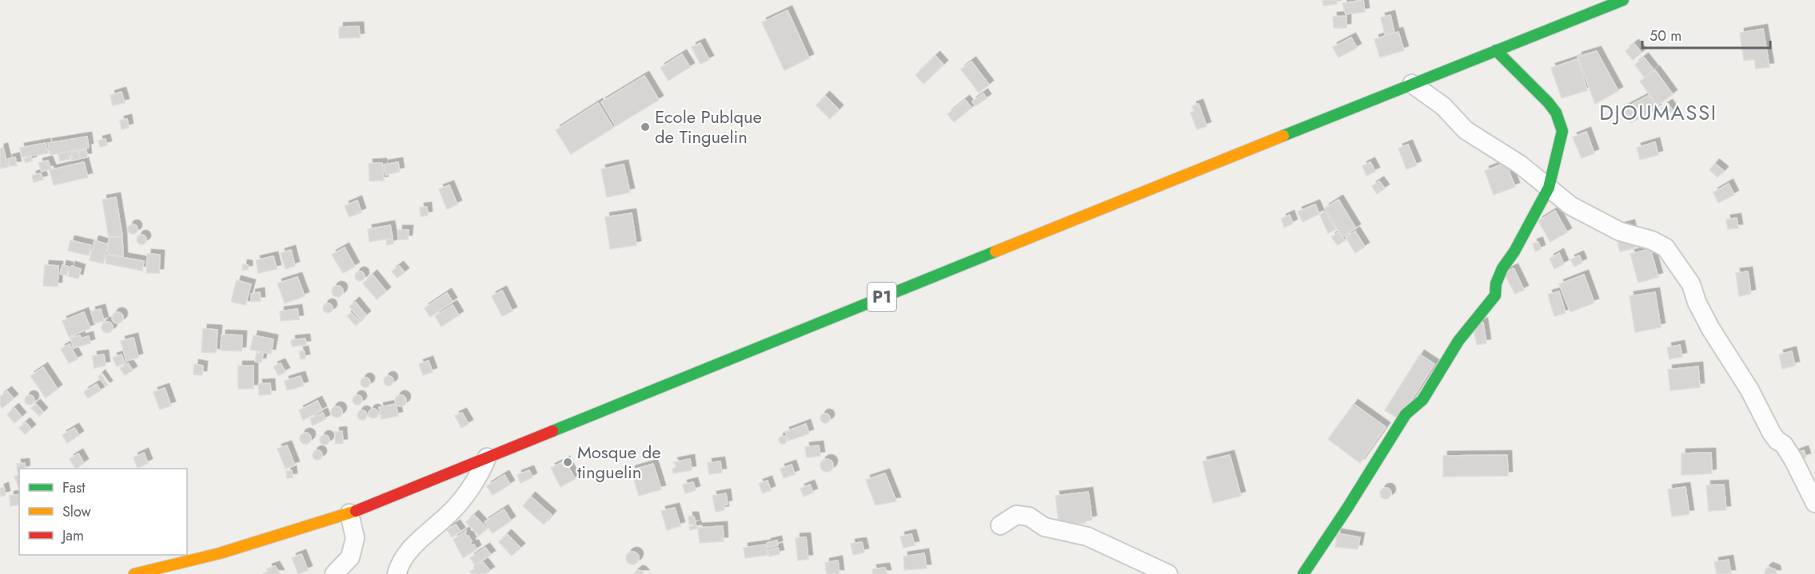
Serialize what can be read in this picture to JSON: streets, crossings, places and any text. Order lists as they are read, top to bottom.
{
  "streets": {
    "main road": ["P1"]
  },
  "districts": ["DJOUMASSI"],
  "places": ["Ecole Publque de Tinguelin", "Mosque de tinguelin"],
  "legend": ["Fast", "Slow", "Jam"],
  "scale_bar": "50 m"
}
